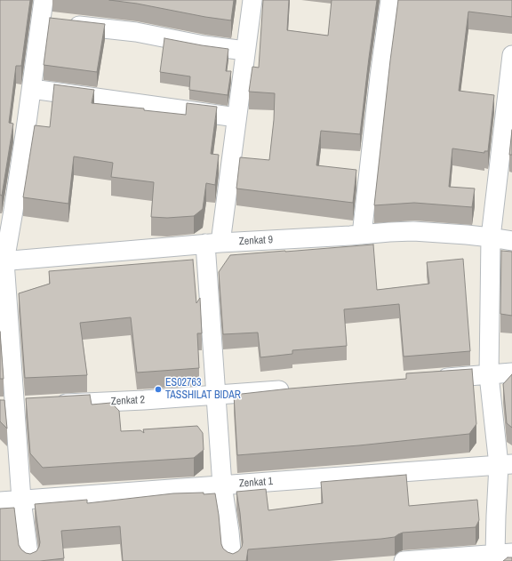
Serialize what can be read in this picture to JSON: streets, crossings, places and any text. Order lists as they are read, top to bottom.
{
  "streets": {
    "street": ["Zenkat 9", "Zenkat 2", "Zenkat 1"]
  },
  "places": ["ES02763 TASSHILAT BIDAR"]
}
